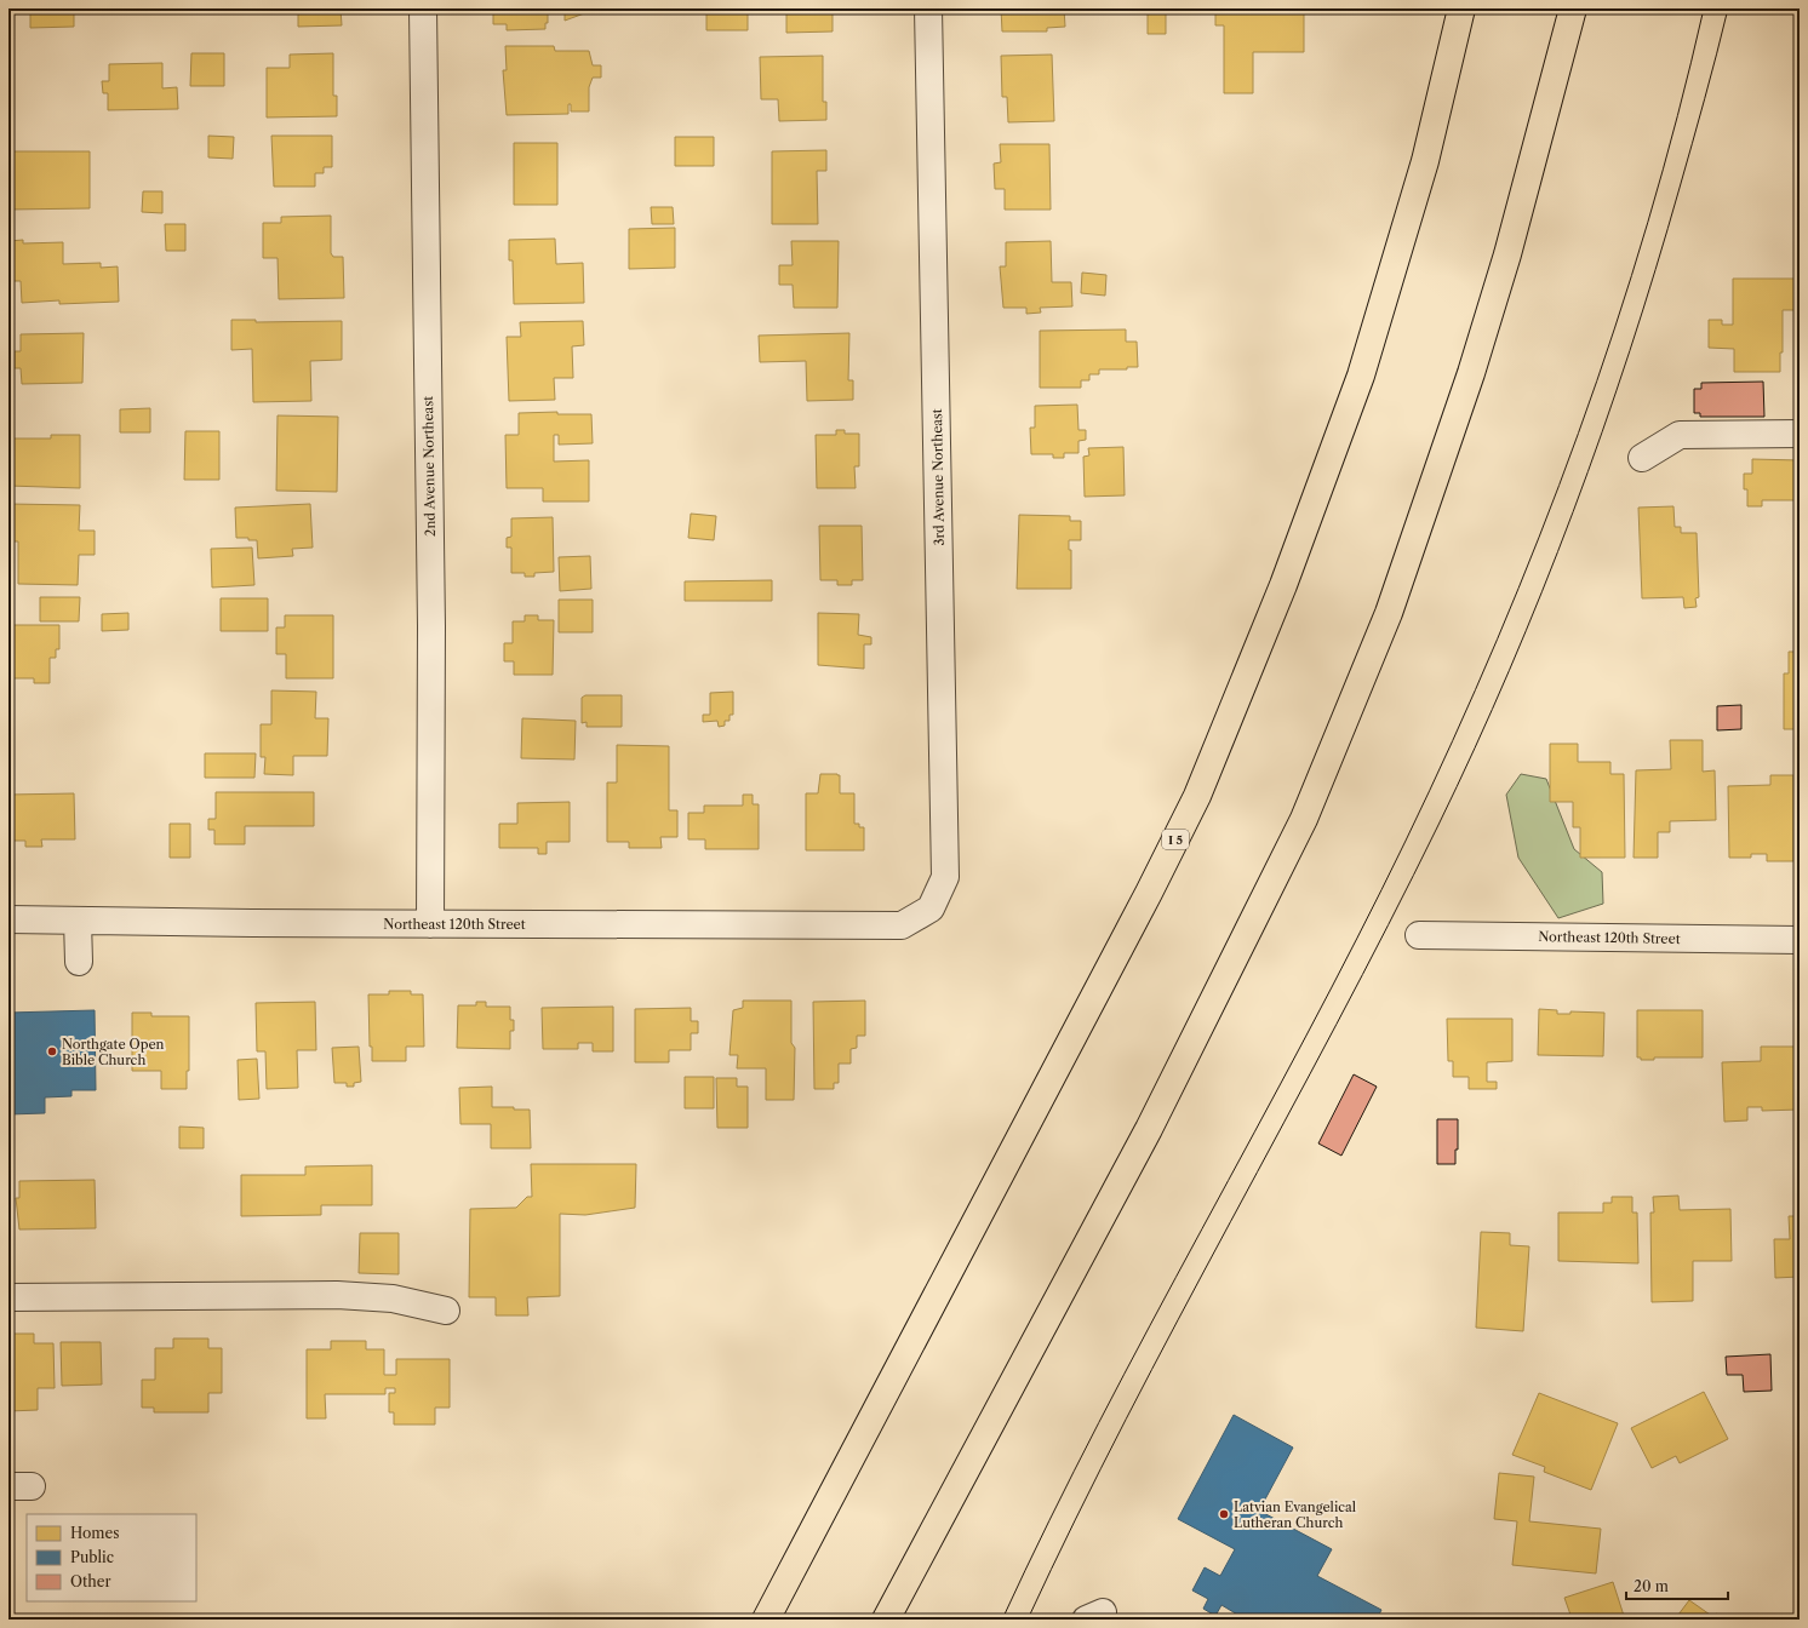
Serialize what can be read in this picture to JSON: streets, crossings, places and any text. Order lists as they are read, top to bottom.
{
  "streets": {
    "highway": ["I 5"],
    "street": ["2nd Avenue Northeast", "3rd Avenue Northeast", "Northeast 120th Street"]
  },
  "crossings": [
    ["2nd Avenue Northeast", "Northeast 120th Street"],
    ["3rd Avenue Northeast", "Northeast 120th Street"]
  ],
  "places": ["Northgate Open Bible Church", "Latvian Evangelical Lutheran Church"],
  "legend": ["Homes", "Public", "Other"],
  "scale_bar": "20 m"
}
